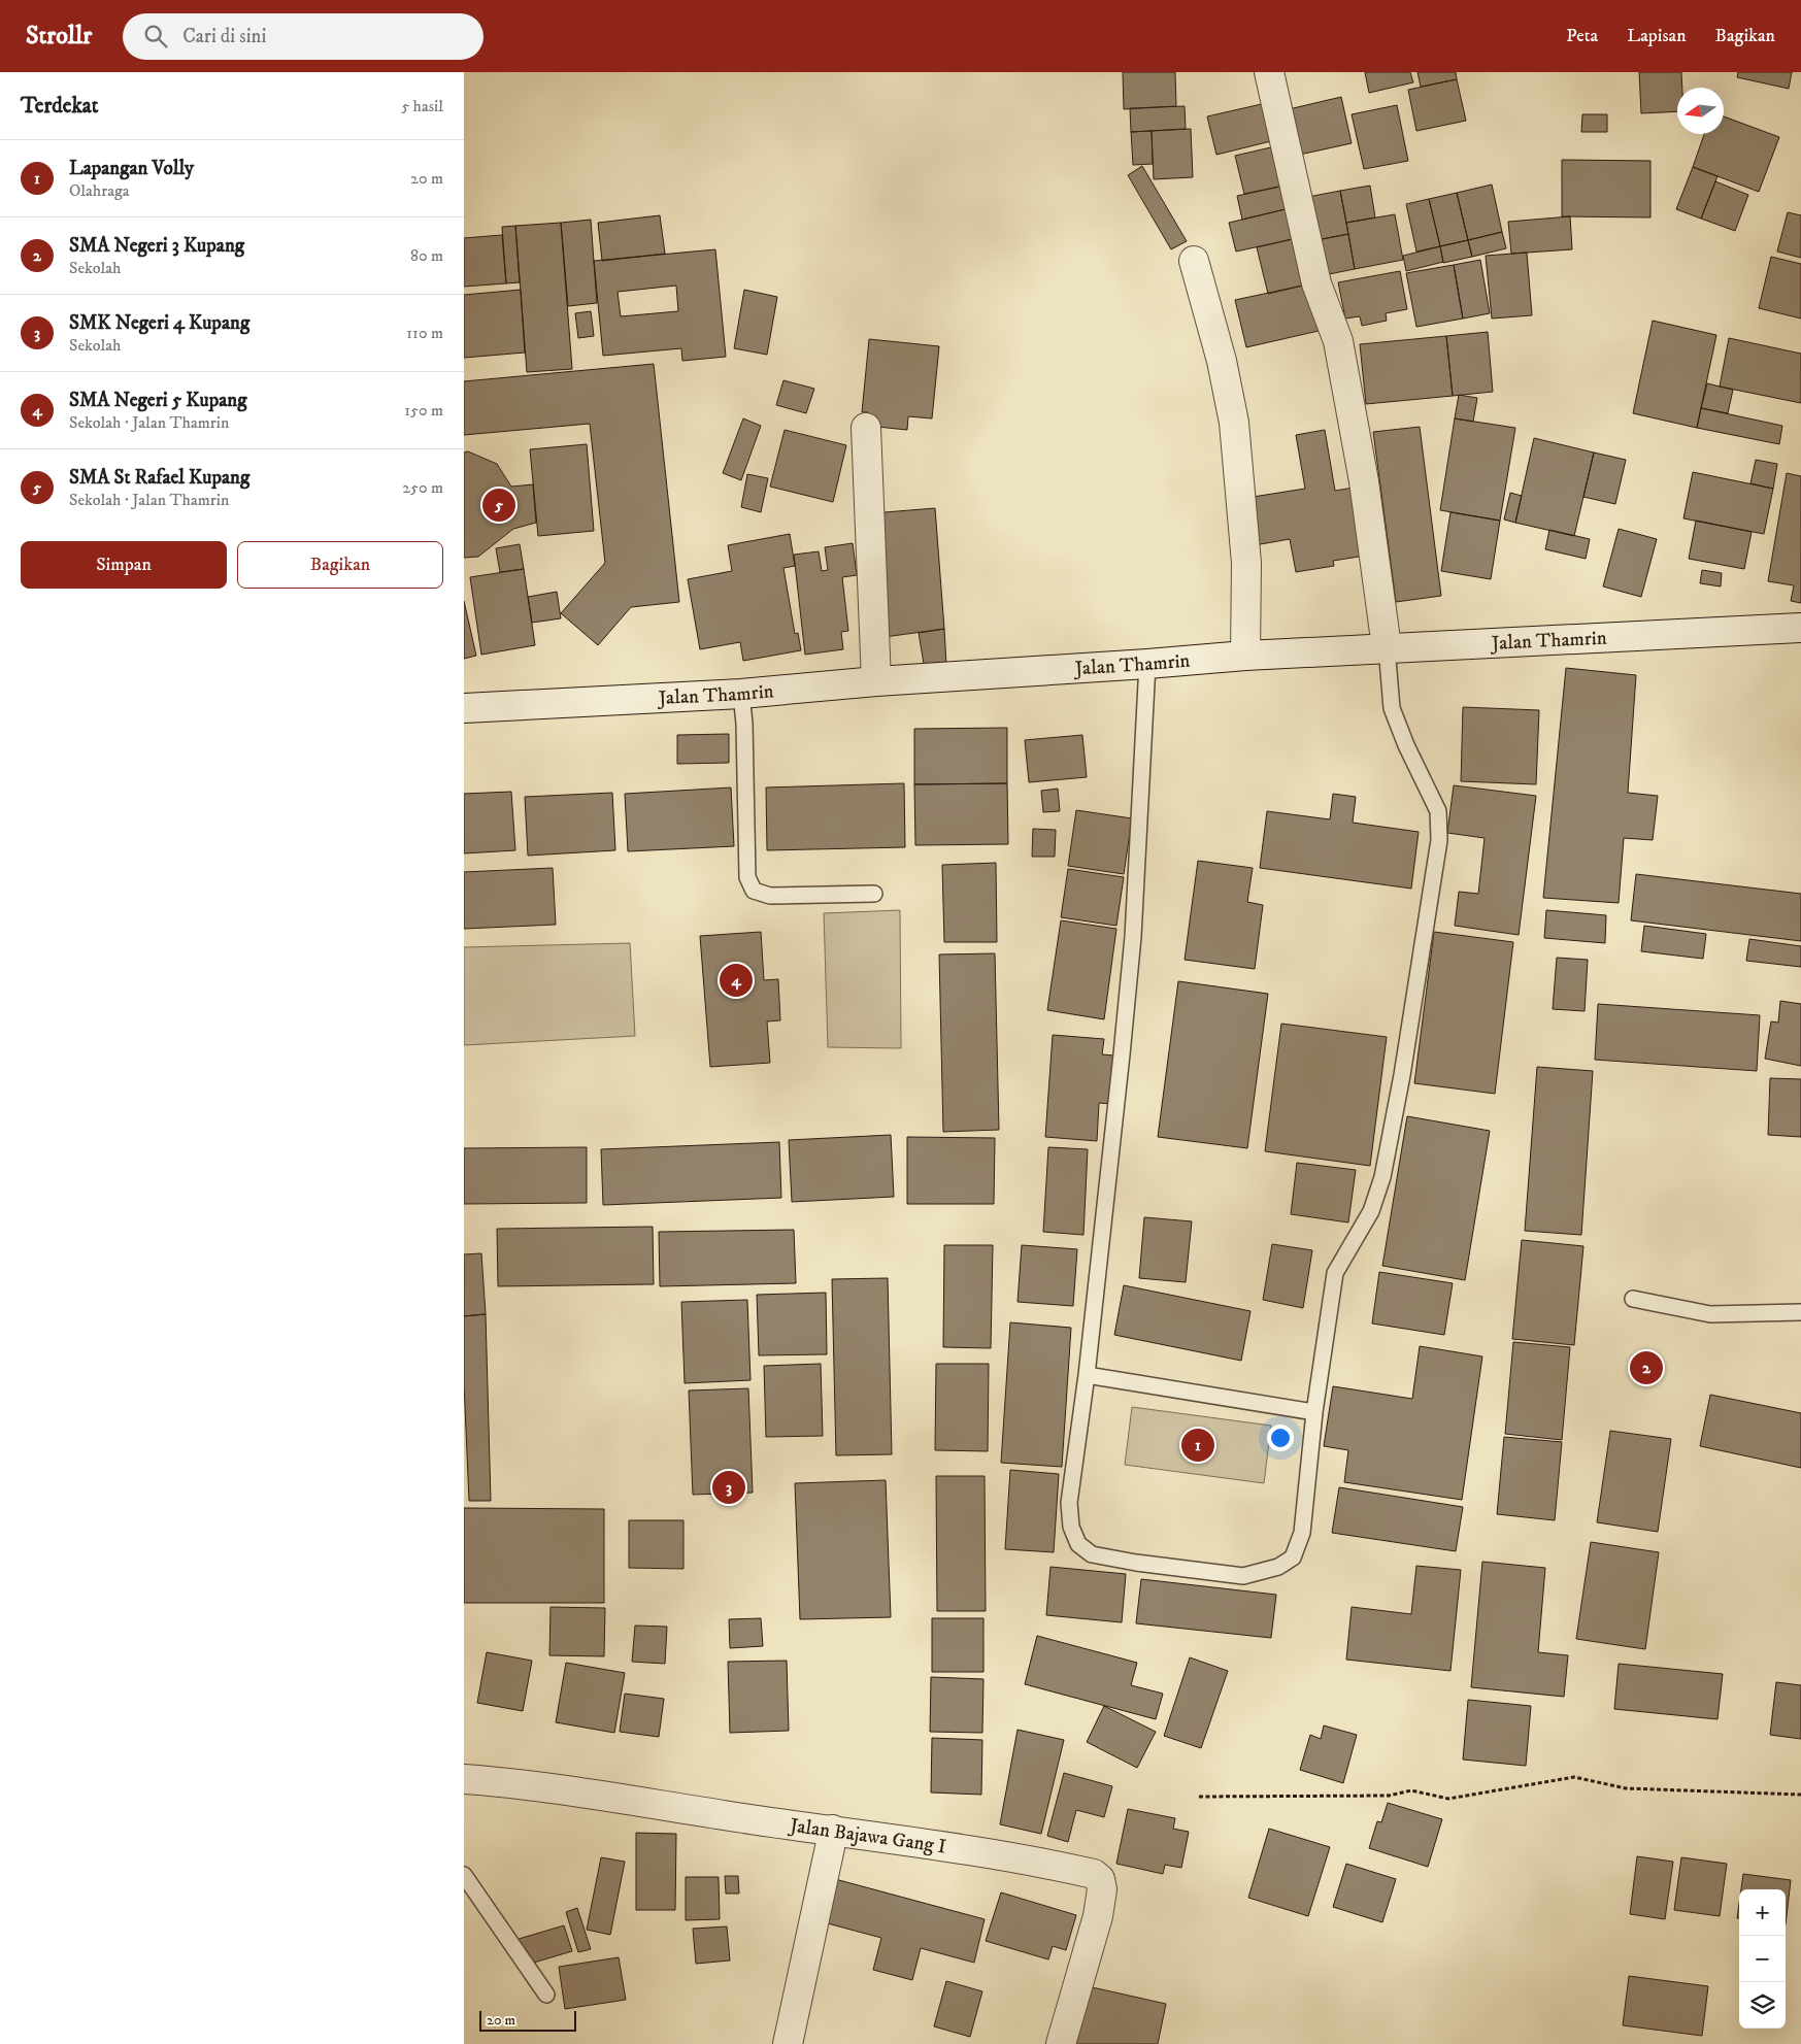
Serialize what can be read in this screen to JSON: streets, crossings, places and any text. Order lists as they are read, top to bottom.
{
  "streets": {
    "street": ["Jalan Thamrin", "Jalan Bajawa Gang I"]
  },
  "scale_bar": "20 m",
  "north": "left",
  "page": {
    "header": "Strollr",
    "search": "Cari di sini",
    "nav": ["Peta", "Lapisan", "Bagikan"],
    "heading": ["Terdekat", "5 hasil"],
    "list": [
      {
        "mark": "1",
        "name": "Lapangan Volly",
        "note": "Olahraga",
        "value": "20 m"
      },
      {
        "mark": "2",
        "name": "SMA Negeri 3 Kupang",
        "note": "Sekolah",
        "value": "80 m"
      },
      {
        "mark": "3",
        "name": "SMK Negeri 4 Kupang",
        "note": "Sekolah",
        "value": "110 m"
      },
      {
        "mark": "4",
        "name": "SMA Negeri 5 Kupang",
        "note": "Sekolah · Jalan Thamrin",
        "value": "150 m"
      },
      {
        "mark": "5",
        "name": "SMA St Rafael Kupang",
        "note": "Sekolah · Jalan Thamrin",
        "value": "250 m"
      }
    ],
    "pins": [
      "5",
      "4",
      "2",
      "1",
      "3"
    ],
    "buttons": ["Simpan", "Bagikan"],
    "map_buttons": ["+", "−"],
    "scale": "20 m"
  }
}
